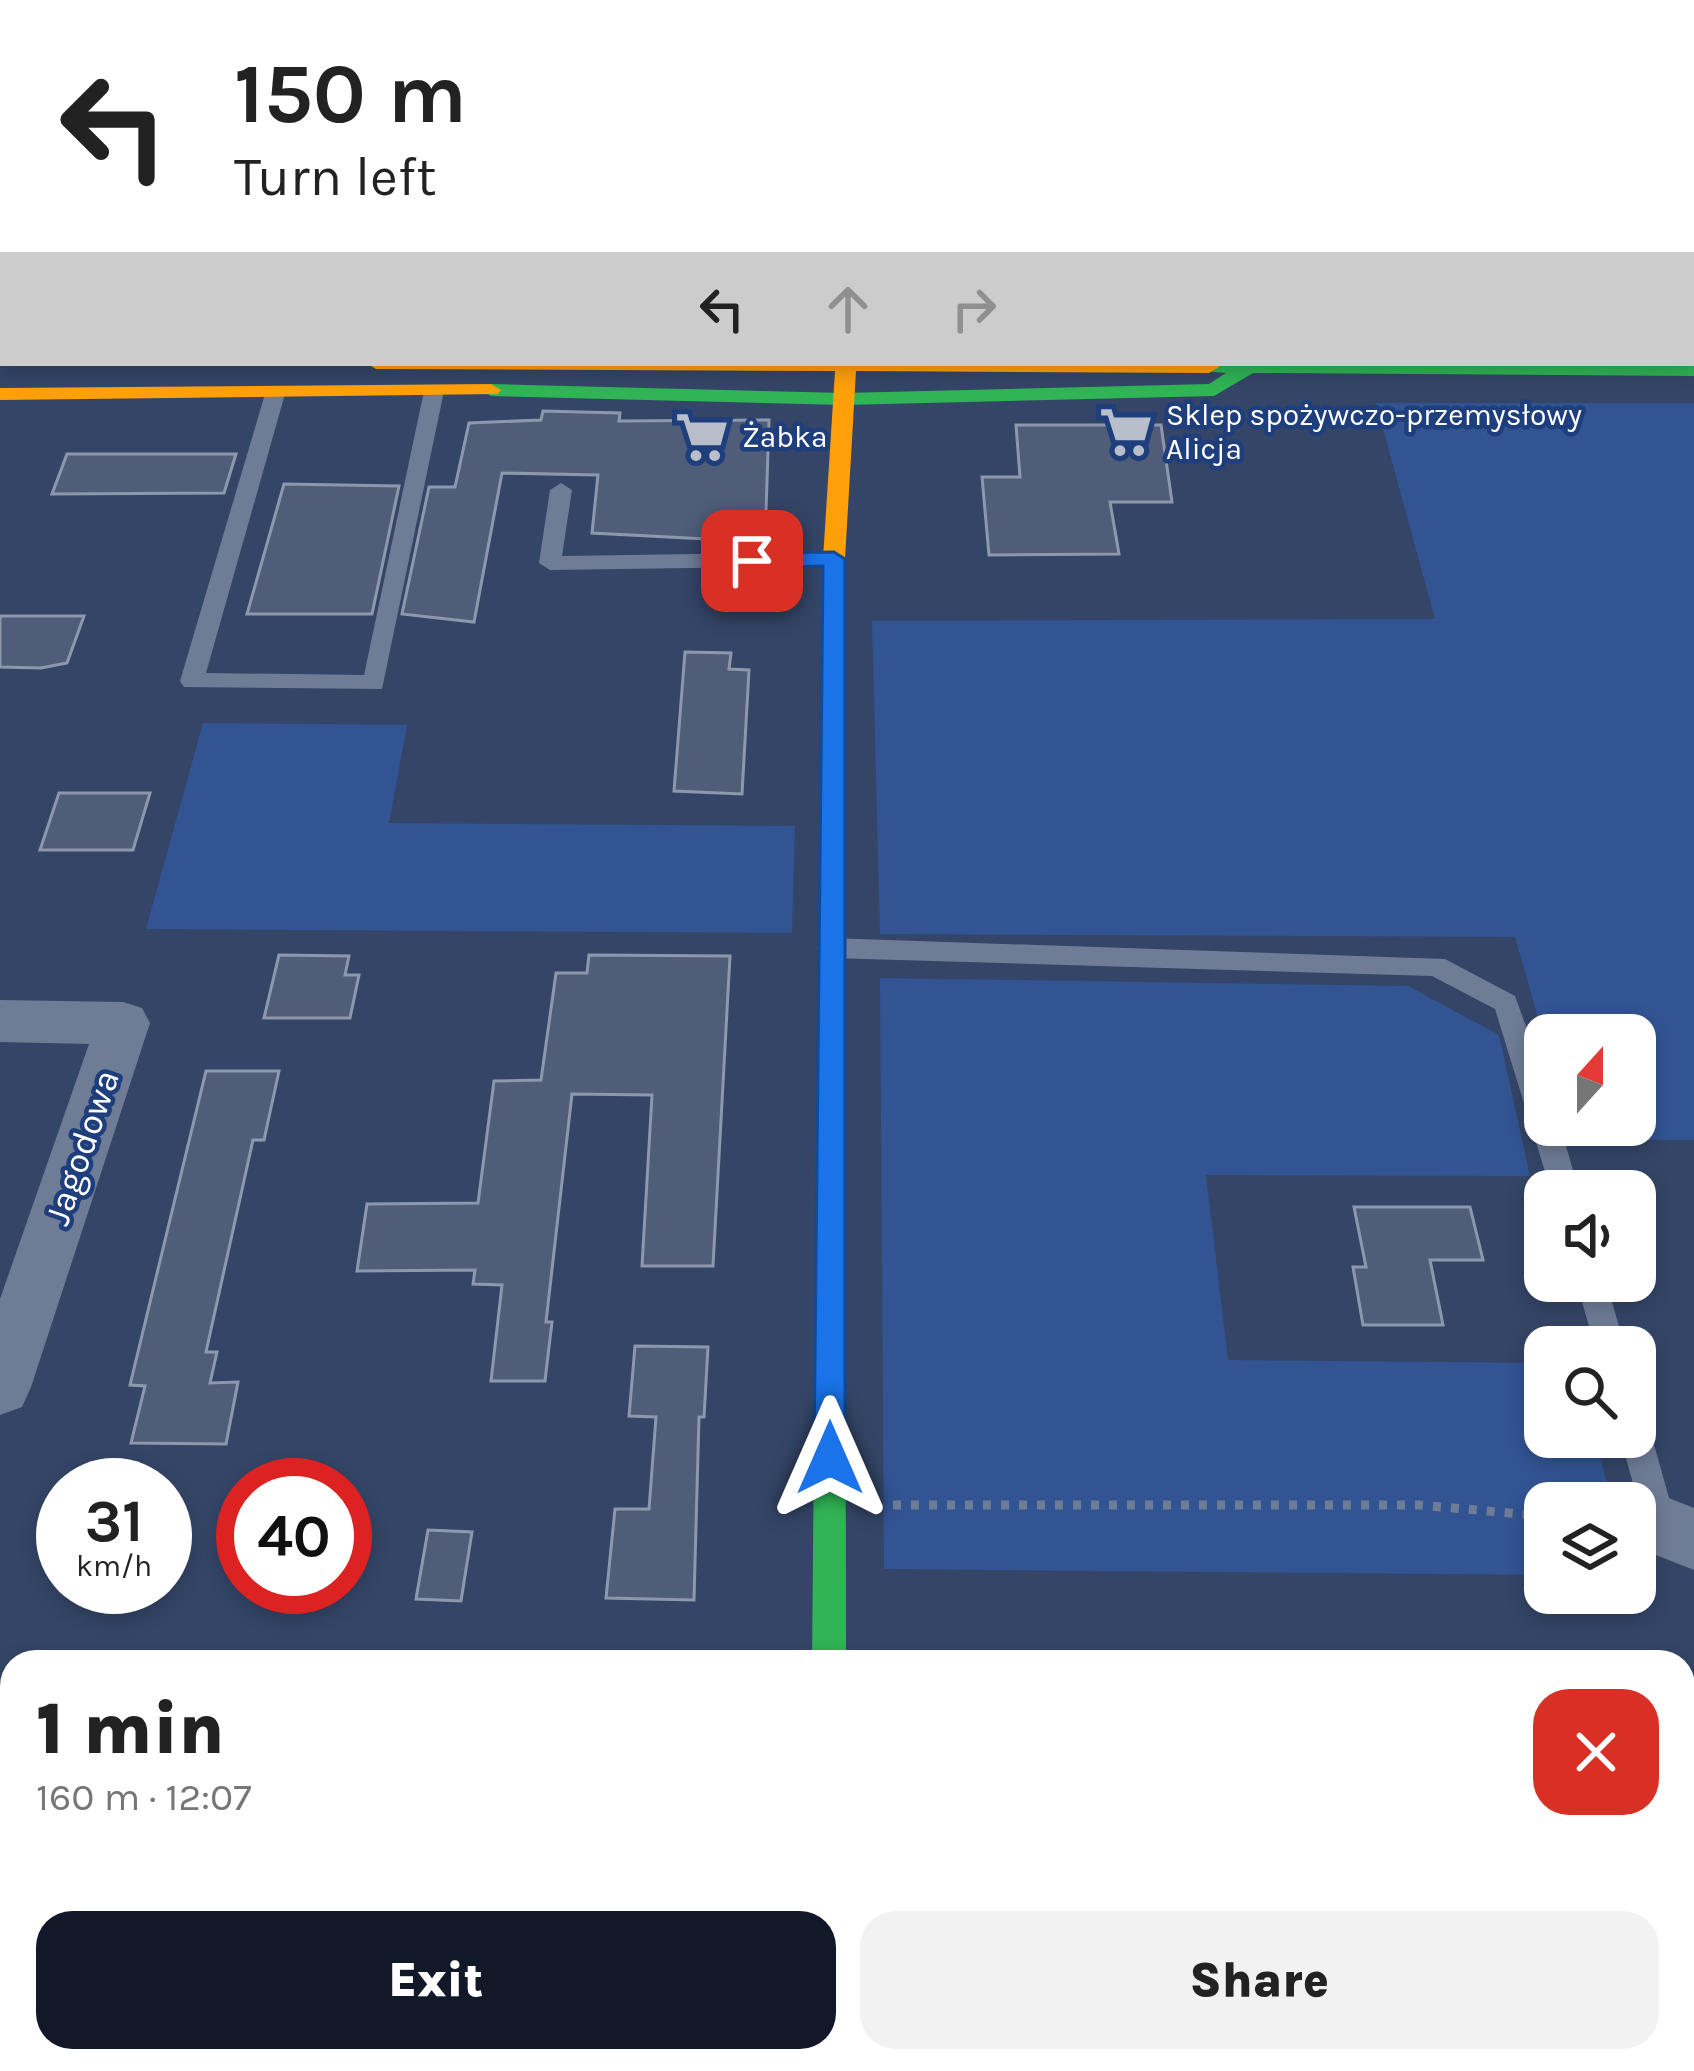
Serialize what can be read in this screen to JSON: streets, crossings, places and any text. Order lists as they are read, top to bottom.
{
  "streets": {
    "street": ["Jagodowa"]
  },
  "places": {
    "supermarket": ["Sklep spożywczo-przemysłowy Alicja", "Żabka"]
  },
  "north": "top",
  "page": {
    "turn": ["150 m", "Turn left"],
    "speed": "31 km/h",
    "limit": "40",
    "heading": ["1 min", "160 m · 12:07"],
    "buttons": ["Exit", "Share"]
  }
}
